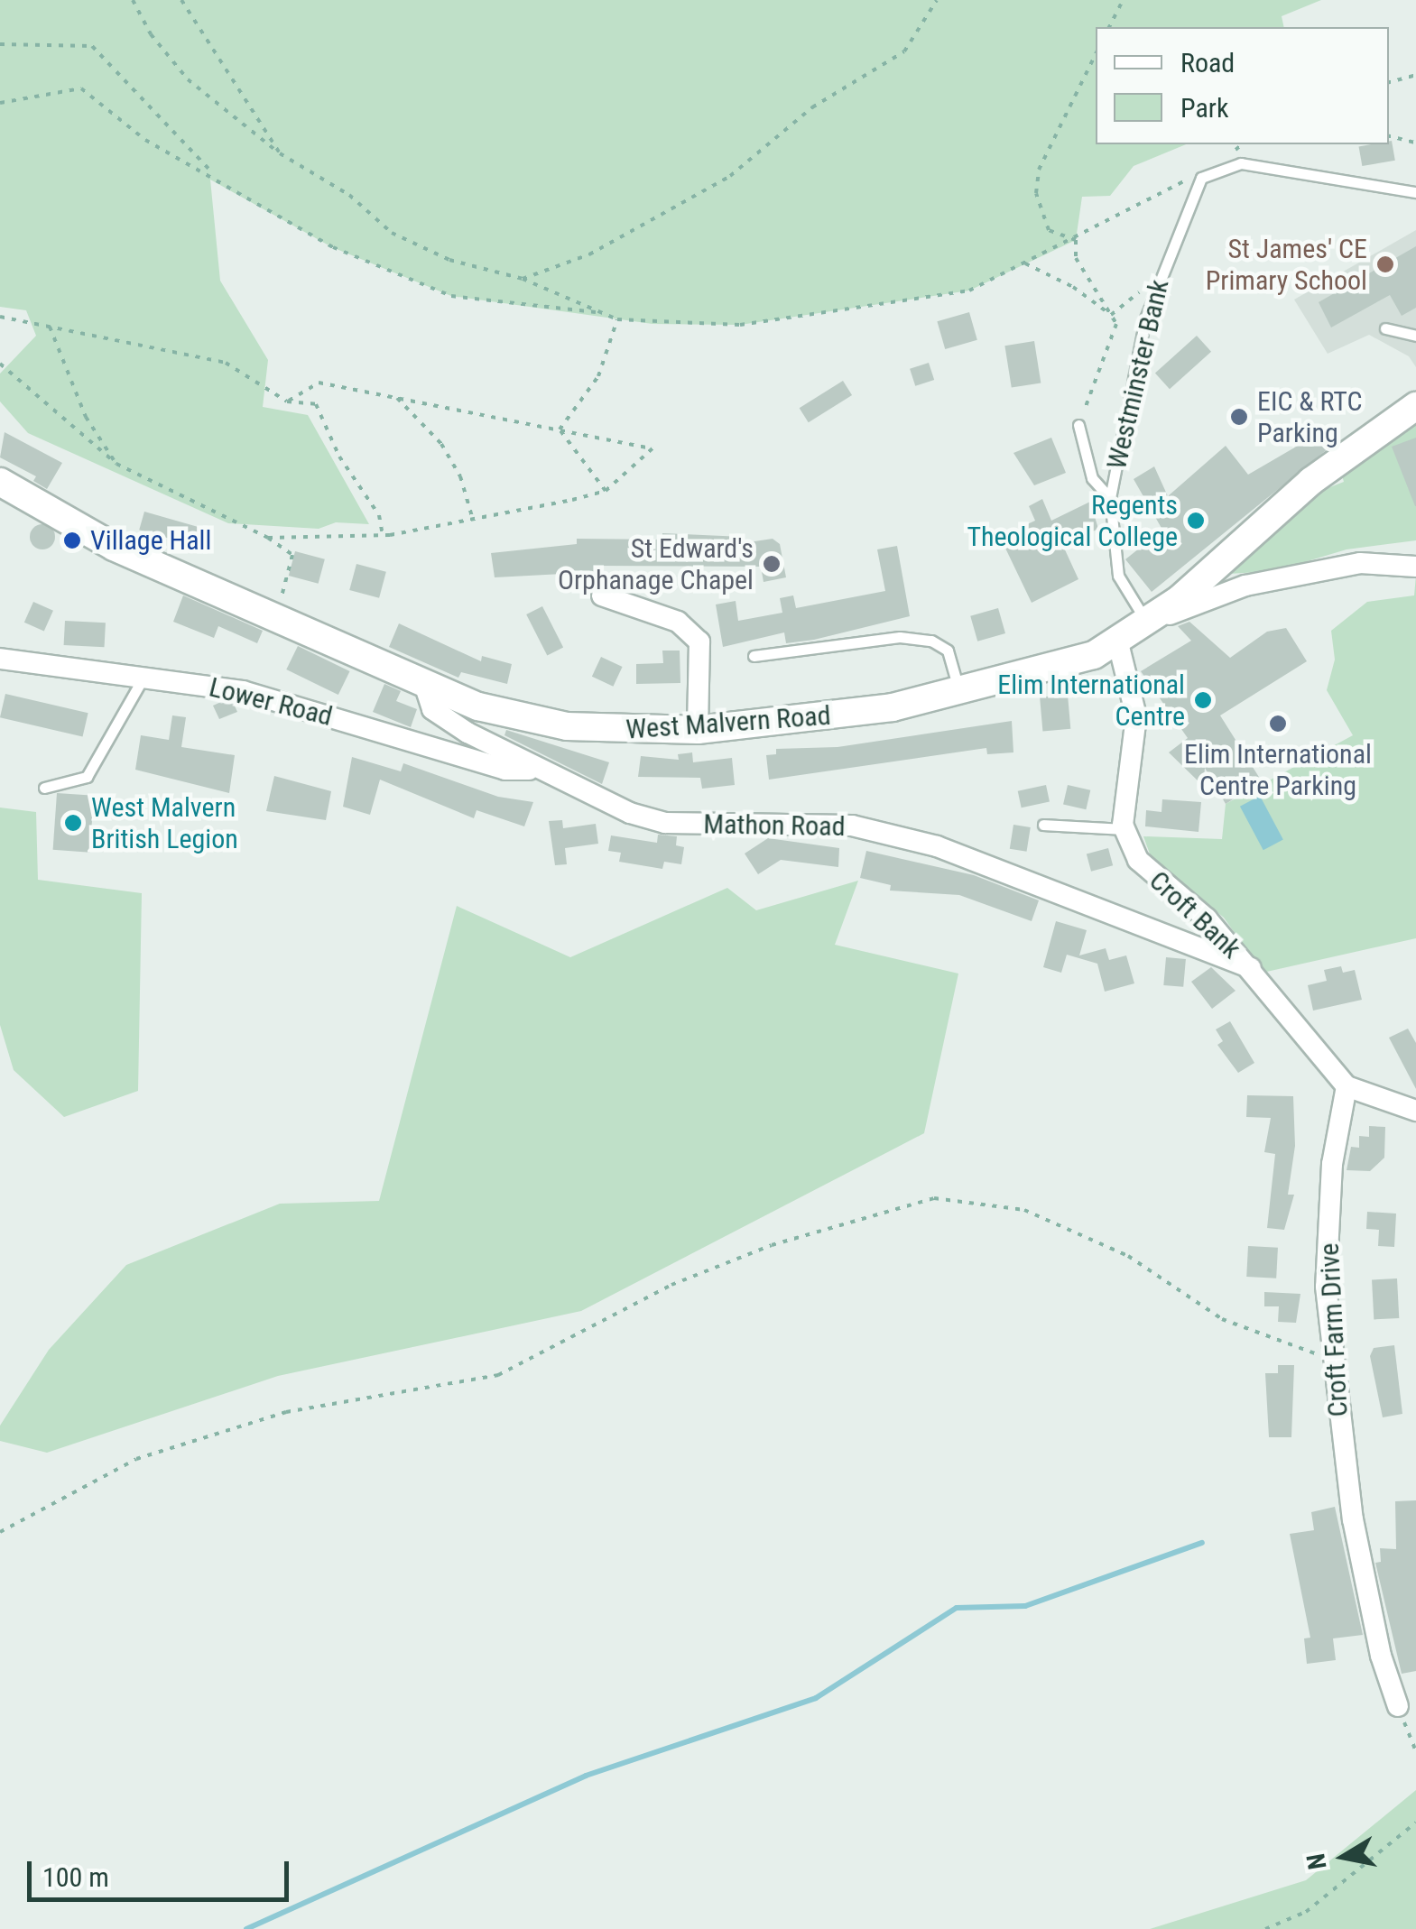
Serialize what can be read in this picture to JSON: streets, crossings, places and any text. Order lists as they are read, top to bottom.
{
  "streets": {
    "main road": ["West Malvern Road"],
    "street": [
      "Lower Road",
      "Mathon Road",
      "Croft Bank",
      "Croft Farm Drive"
    ],
    "lane": ["Westminster Bank"]
  },
  "crossings": [
    ["Westminster Bank", "West Malvern Road"],
    ["Lower Road", "Mathon Road"],
    ["West Malvern Road", "Mathon Road"],
    ["Mathon Road", "Croft Bank"],
    ["Croft Bank", "Croft Farm Drive"]
  ],
  "places": [
    "St James' CE Primary School",
    "EIC & RTC Parking",
    "Regents Theological College",
    "Village Hall",
    "St Edward's Orphanage Chapel",
    "Elim International Centre",
    "Elim International Centre Parking",
    "West Malvern British Legion"
  ],
  "legend": ["Road", "Park"],
  "scale_bar": "100 m",
  "north": "left"
}
